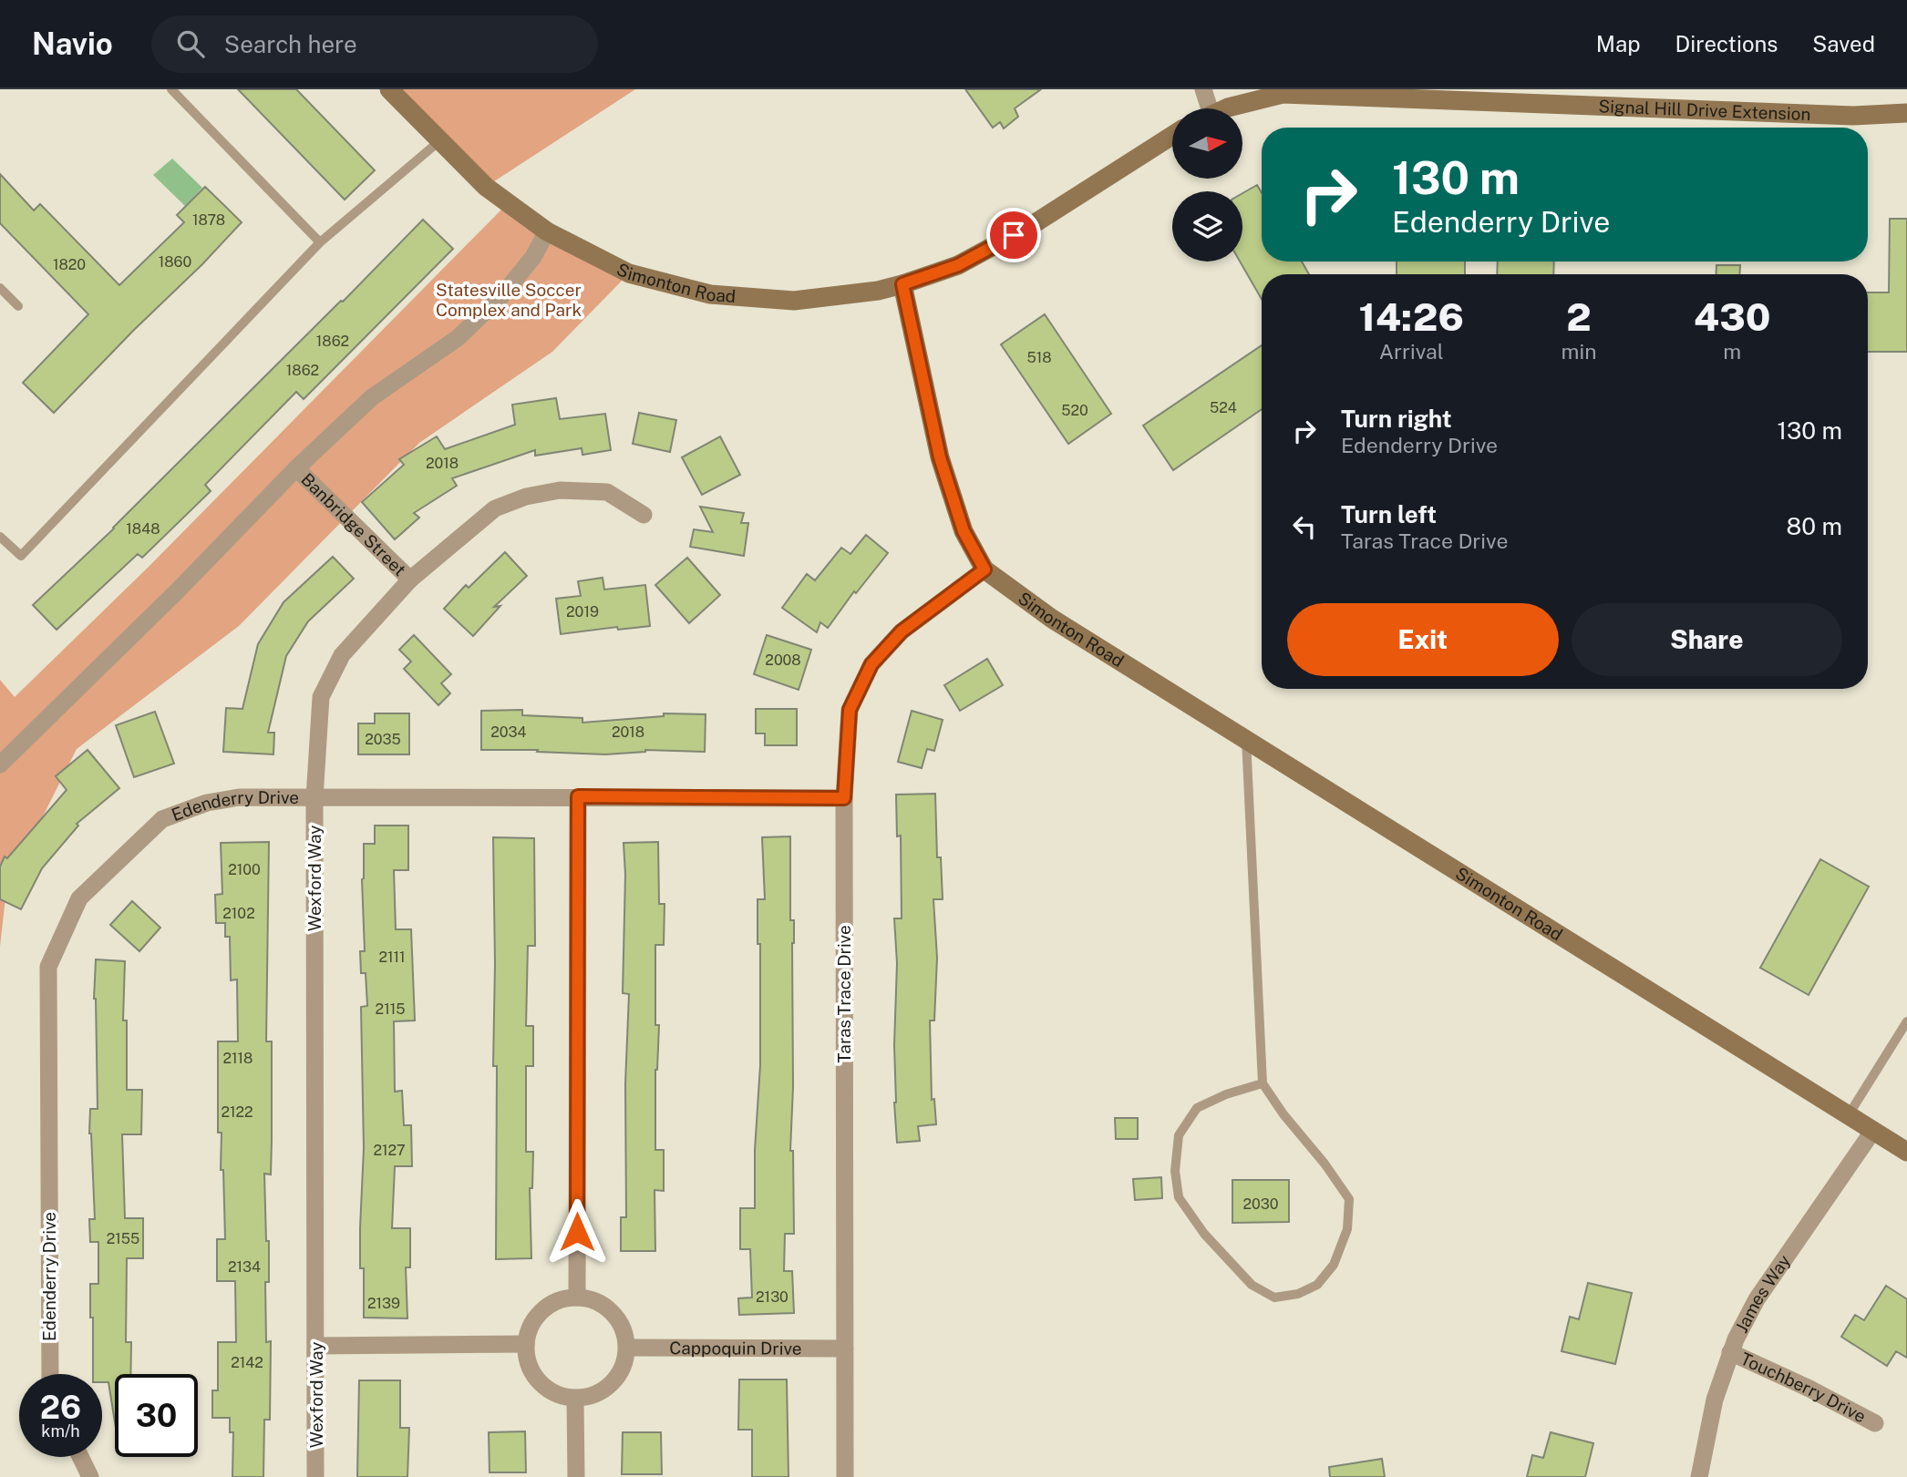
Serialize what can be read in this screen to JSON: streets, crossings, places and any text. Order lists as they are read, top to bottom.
{
  "streets": {
    "street": [
      "Signal Hill Drive Extension",
      "Simonton Road",
      "Banbridge Street",
      "Edenderry Drive",
      "Wexford Way",
      "Taras Trace Drive",
      "James Way",
      "Cappoquin Drive",
      "Touchberry Drive"
    ]
  },
  "crossings": [
    ["Simonton Road", "Taras Trace Drive"],
    ["Simonton Road", "James Way"],
    ["Banbridge Street", "Wexford Way"],
    ["Edenderry Drive", "Wexford Way"],
    ["Edenderry Drive", "Taras Trace Drive"],
    ["Taras Trace Drive", "Cappoquin Drive"],
    ["James Way", "Touchberry Drive"]
  ],
  "parks": ["Statesville Soccer Complex and Park"],
  "house_numbers": [
    "1878",
    "1860",
    "1820",
    "1862",
    "518",
    "1862",
    "524",
    "520",
    "2018",
    "1848",
    "2019",
    "2008",
    "2034",
    "2018",
    "2035",
    "2100",
    "2102",
    "2111",
    "2115",
    "2118",
    "2122",
    "2127",
    "2030",
    "2155",
    "2134",
    "2130",
    "2139",
    "2142"
  ],
  "north": "right",
  "page": {
    "header": "Navio",
    "search": "Search here",
    "nav": ["Map", "Directions", "Saved"],
    "turn": ["130 m", "Edenderry Drive"],
    "eta": [
      "14:26",
      "Arrival",
      "2",
      "min",
      "430",
      "m"
    ],
    "list": [
      {
        "name": "Turn right",
        "note": "Edenderry Drive",
        "value": "130 m"
      },
      {
        "name": "Turn left",
        "note": "Taras Trace Drive",
        "value": "80 m"
      }
    ],
    "buttons": ["Exit", "Share"],
    "speed": "26 km/h",
    "limit": "30"
  }
}
